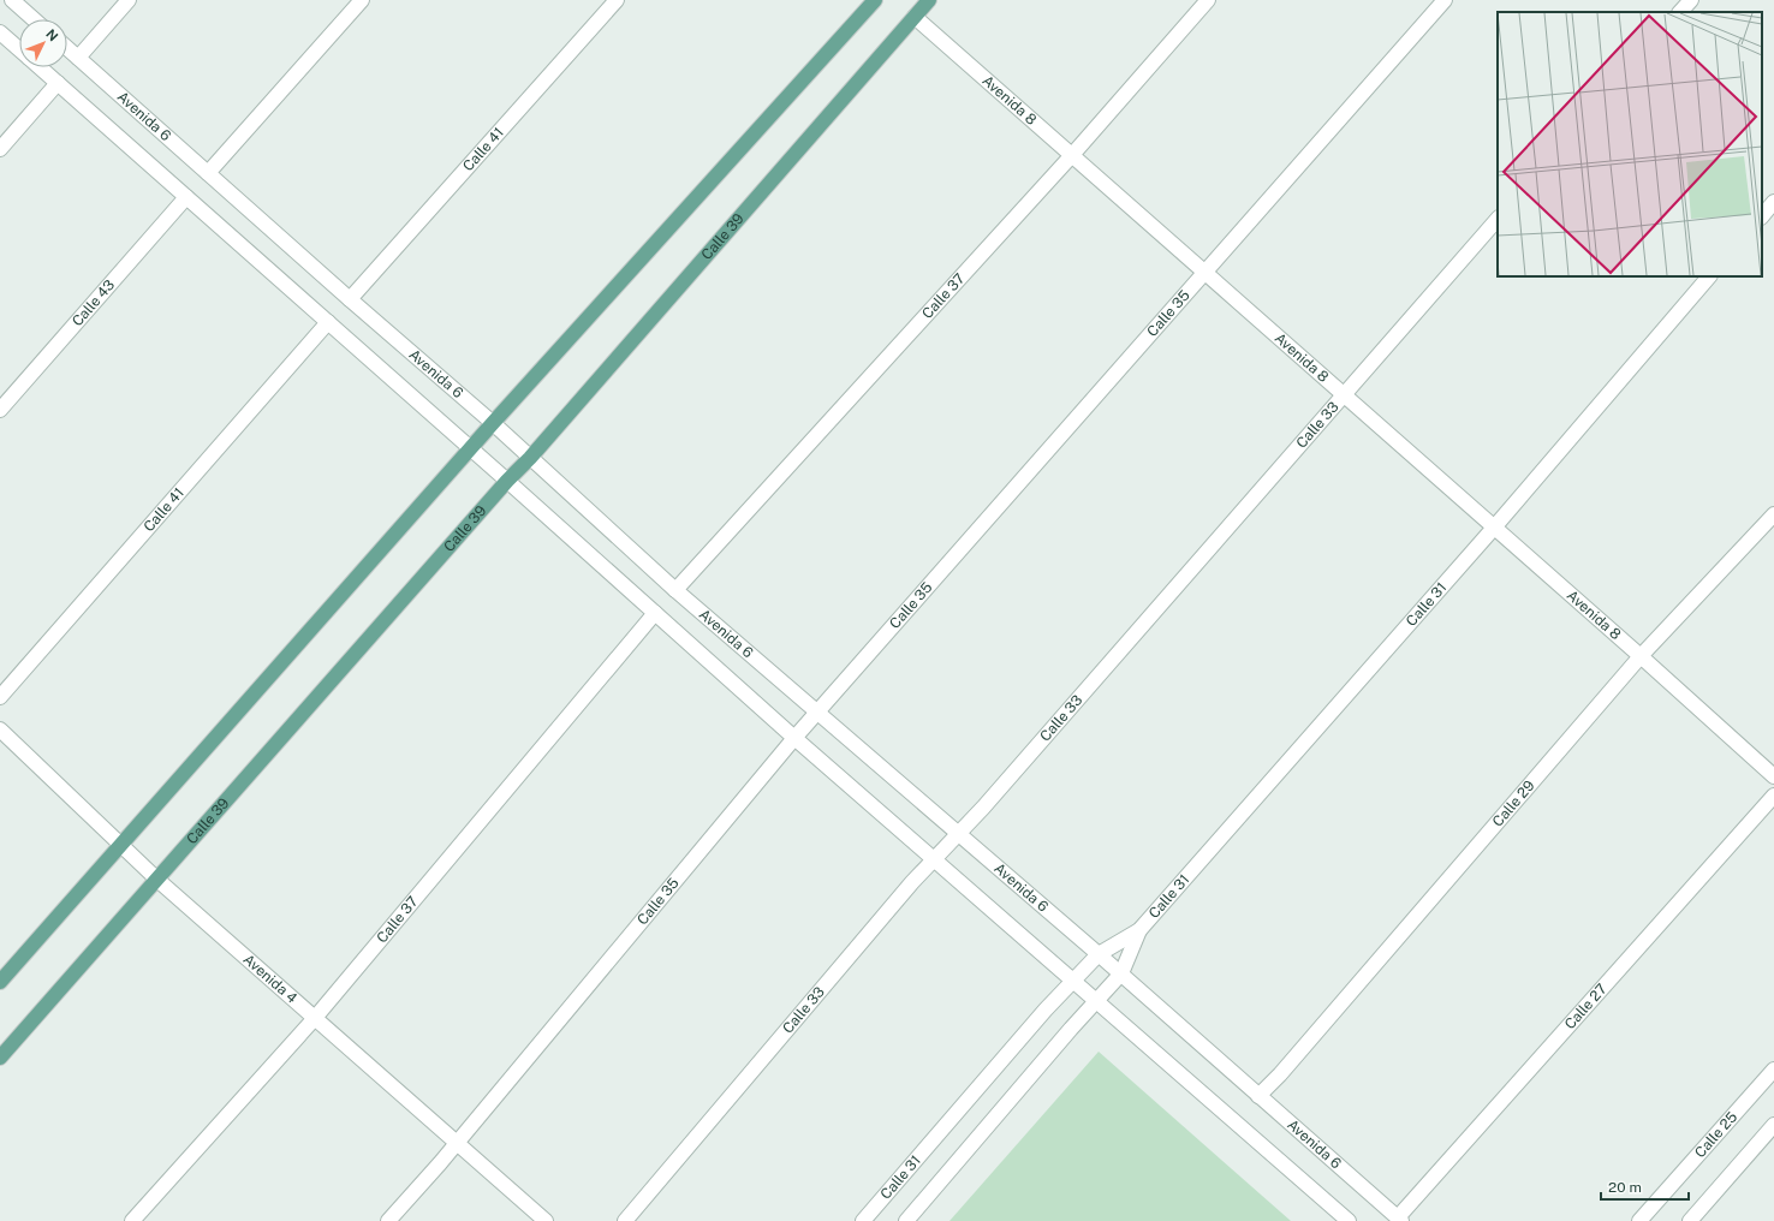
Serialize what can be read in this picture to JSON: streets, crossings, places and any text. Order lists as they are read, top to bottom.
{
  "streets": {
    "main road": ["Calle 39"],
    "street": [
      "Avenida 8",
      "Avenida 6",
      "Calle 41",
      "Calle 37",
      "Calle 43",
      "Calle 35",
      "Calle 33",
      "Calle 31",
      "Calle 29",
      "Avenida 4",
      "Calle 27",
      "Calle 25"
    ]
  },
  "crossings": [
    ["Avenida 8", "Calle 39"],
    ["Avenida 8", "Calle 37"],
    ["Avenida 8", "Calle 35"],
    ["Avenida 8", "Calle 33"],
    ["Avenida 8", "Calle 31"],
    ["Avenida 8", "Calle 29"],
    ["Avenida 6", "Calle 41"],
    ["Avenida 6", "Calle 39"],
    ["Avenida 6", "Calle 37"],
    ["Avenida 6", "Calle 35"],
    ["Avenida 6", "Calle 33"],
    ["Avenida 6", "Calle 31"],
    ["Avenida 6", "Calle 29"],
    ["Avenida 6", "Calle 27"],
    ["Calle 39", "Avenida 4"],
    ["Calle 37", "Avenida 4"],
    ["Calle 35", "Avenida 4"]
  ],
  "scale_bar": "20 m",
  "north": "top right"
}
